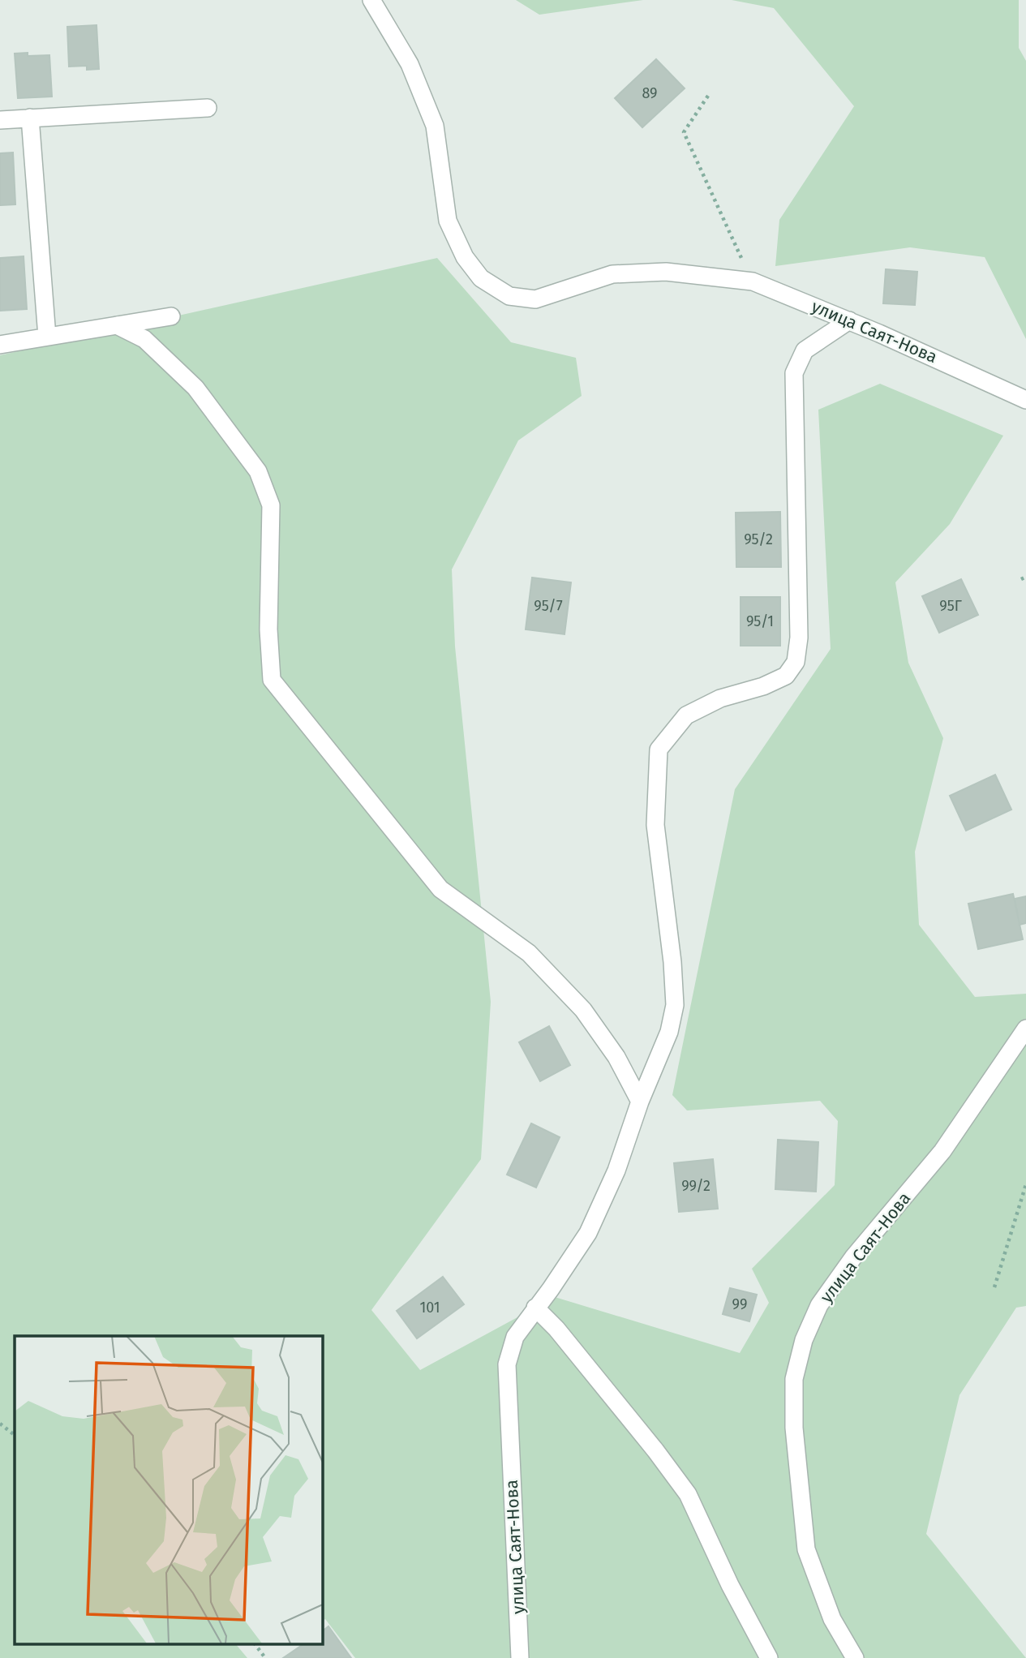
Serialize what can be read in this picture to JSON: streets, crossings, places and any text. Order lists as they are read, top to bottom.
{
  "streets": {
    "street": ["улица Саят-Нова"]
  },
  "house_numbers": [
    "89",
    "95/2",
    "95/7",
    "95Г",
    "95/1",
    "99/2",
    "99",
    "101"
  ]
}
